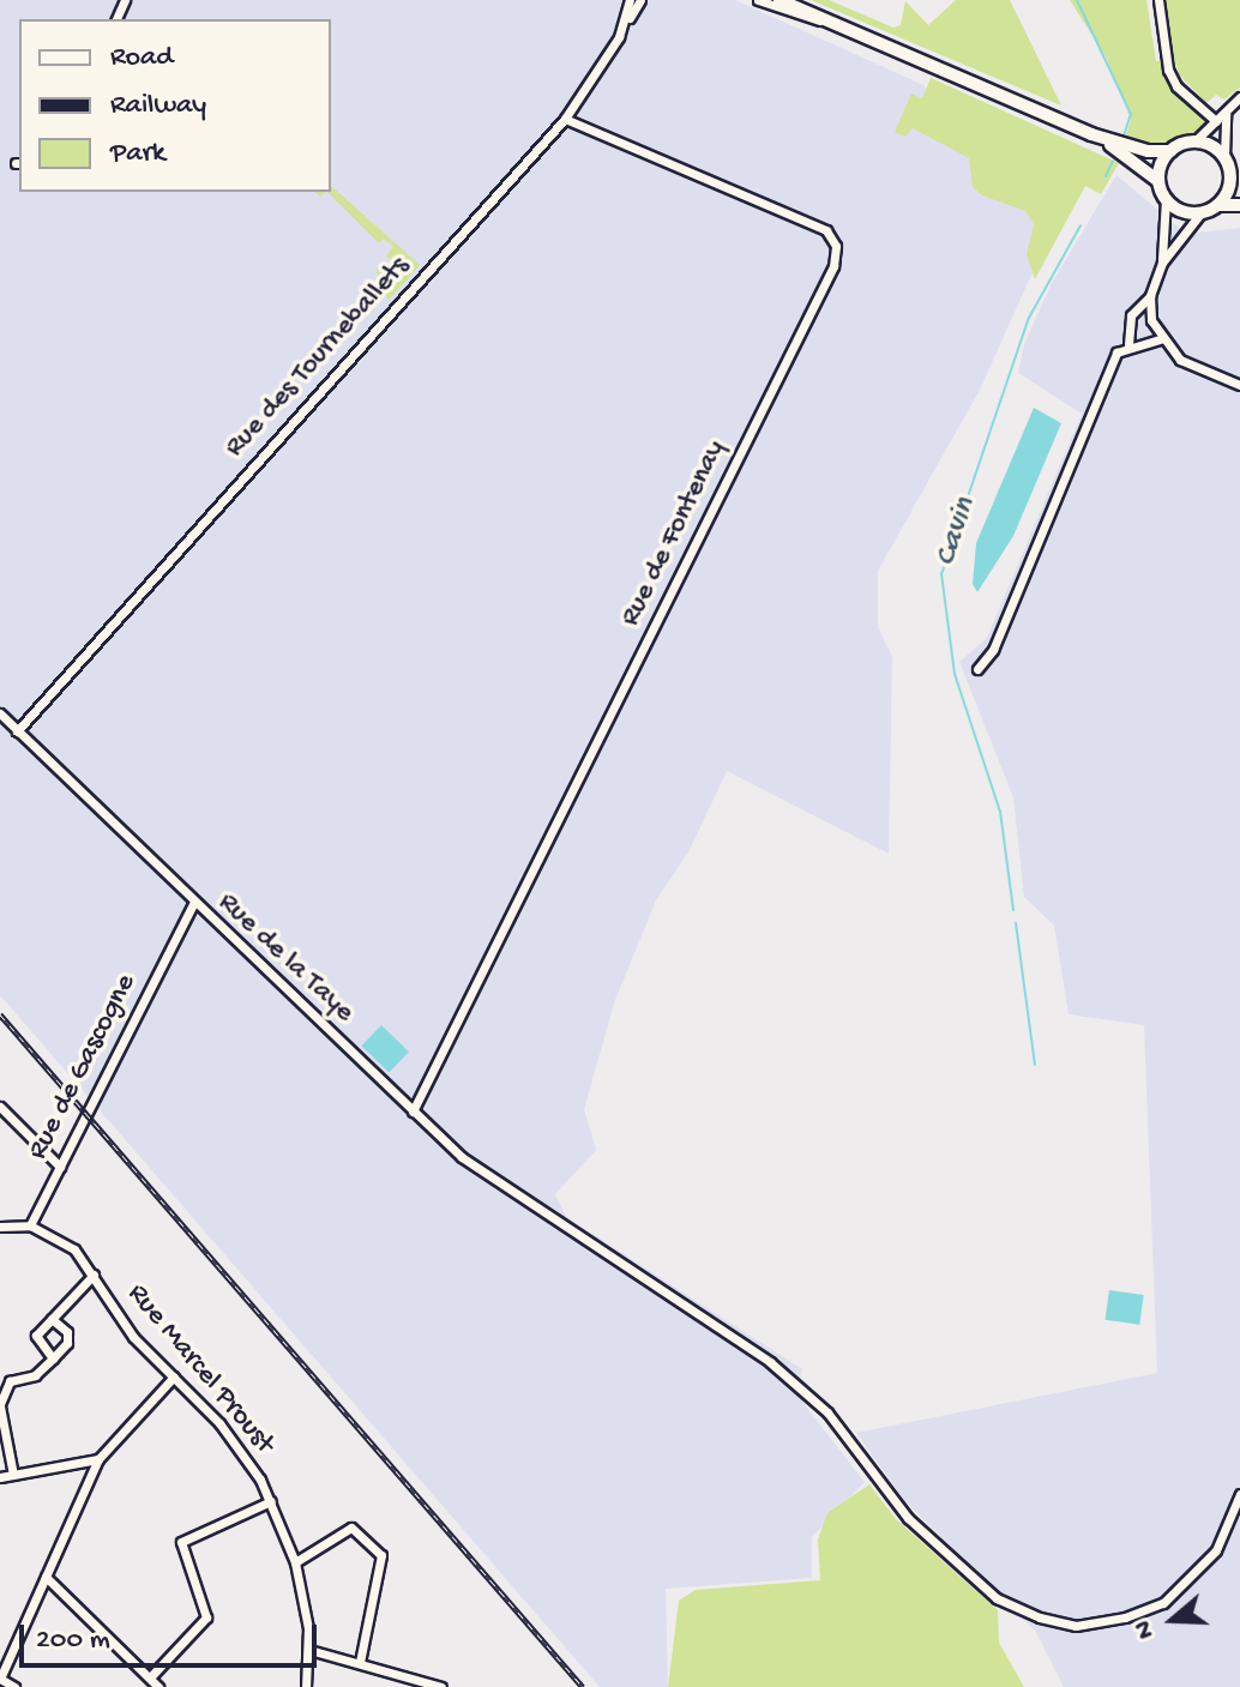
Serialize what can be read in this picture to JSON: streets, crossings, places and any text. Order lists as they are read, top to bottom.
{
  "streets": {
    "street": [
      "Rue des Tourneballets",
      "Rue de Fontenay",
      "Rue de la Taye",
      "Rue de Gascogne",
      "Rue Marcel Proust"
    ]
  },
  "crossings": [
    ["Rue des Tourneballets", "Rue de Fontenay"],
    ["Rue des Tourneballets", "Rue de la Taye"],
    ["Rue de Fontenay", "Rue de la Taye"],
    ["Rue de la Taye", "Rue de Gascogne"],
    ["Rue de Gascogne", "Rue Marcel Proust"]
  ],
  "water": ["Cavin"],
  "legend": ["Road", "Railway", "Park"],
  "scale_bar": "200 m",
  "north": "left"
}
